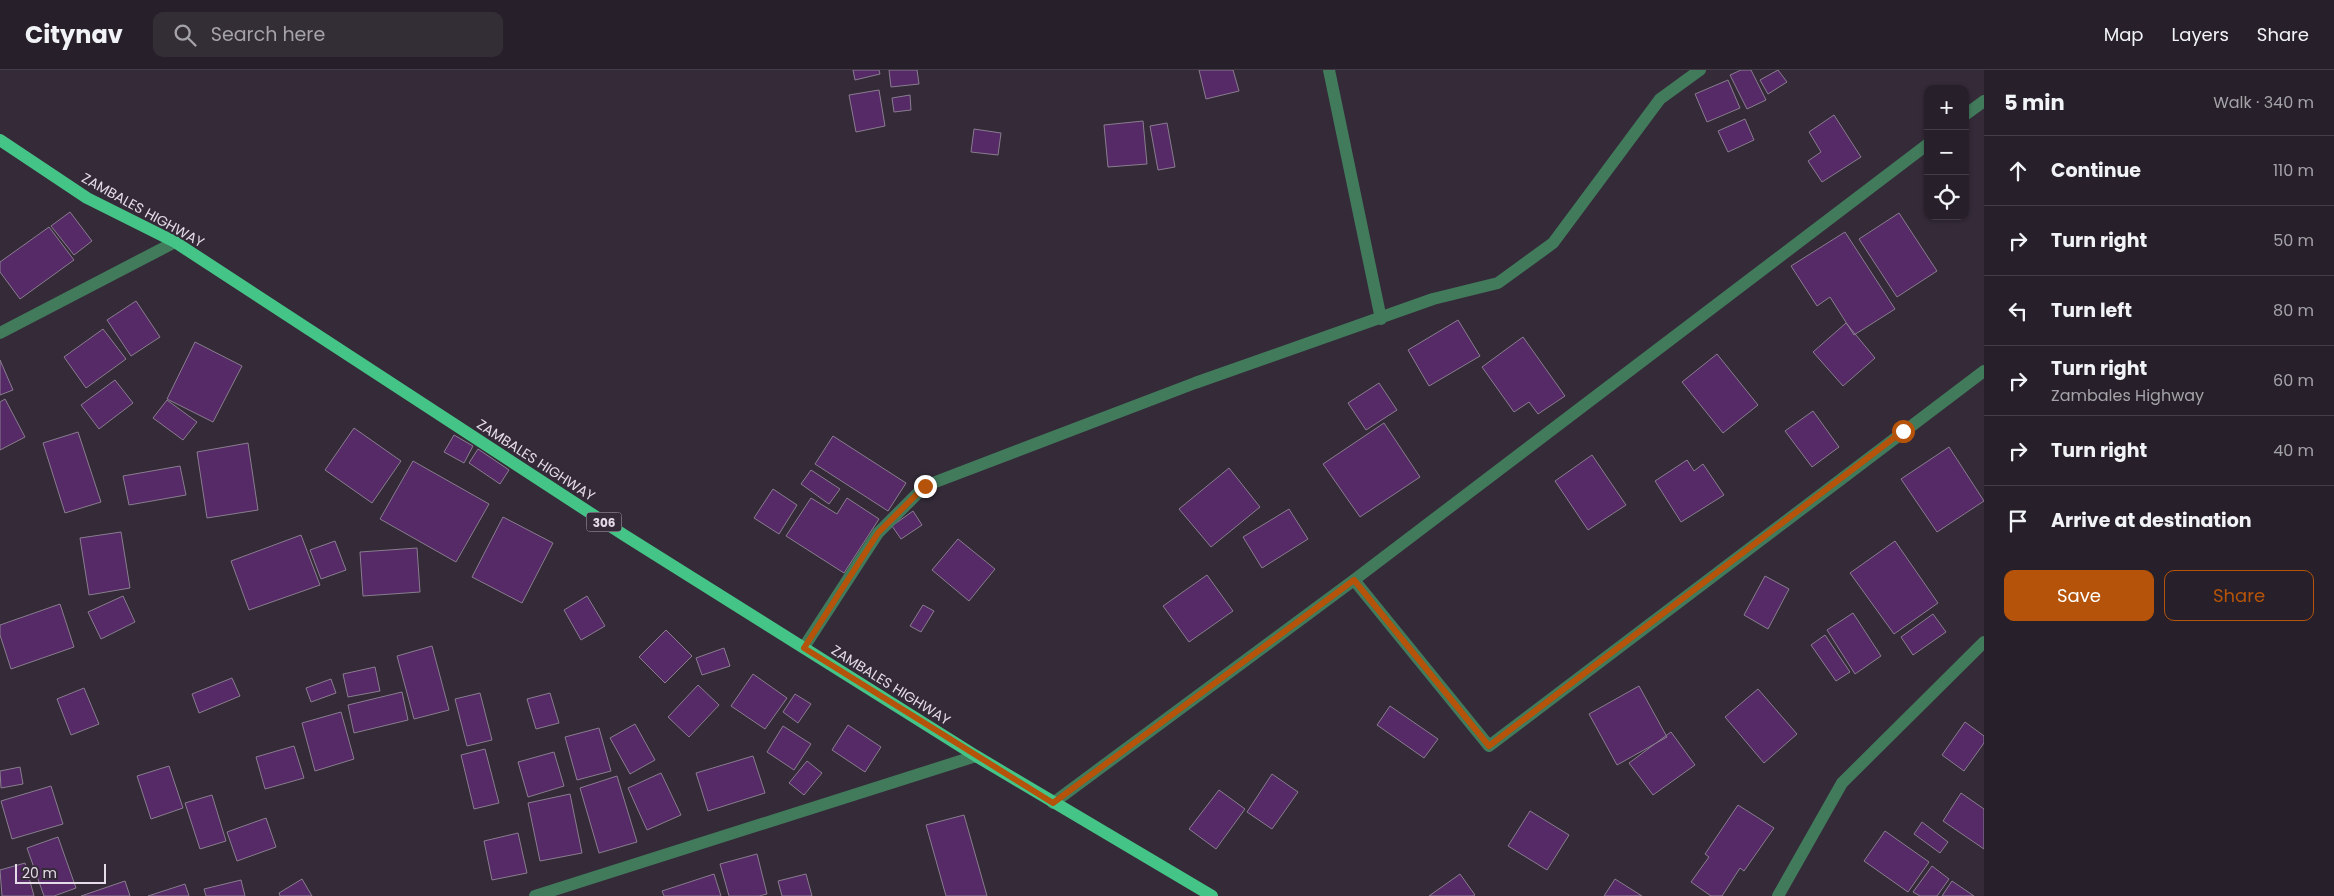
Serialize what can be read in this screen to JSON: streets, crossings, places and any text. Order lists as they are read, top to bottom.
{
  "streets": {
    "main road": ["ZAMBALES HIGHWAY", "306"]
  },
  "scale_bar": "20 m",
  "page": {
    "header": "Citynav",
    "search": "Search here",
    "nav": ["Map", "Layers", "Share"],
    "heading": ["5 min", "Walk · 340 m"],
    "map_buttons": ["+", "−"],
    "list": [
      ["Continue", "110 m"],
      ["Turn right", "50 m"],
      ["Turn left", "80 m"],
      ["Turn right", "Zambales Highway", "60 m"],
      ["Turn right", "40 m"],
      "Arrive at destination"
    ],
    "buttons": ["Save", "Share"],
    "scale": "20 m"
  }
}
